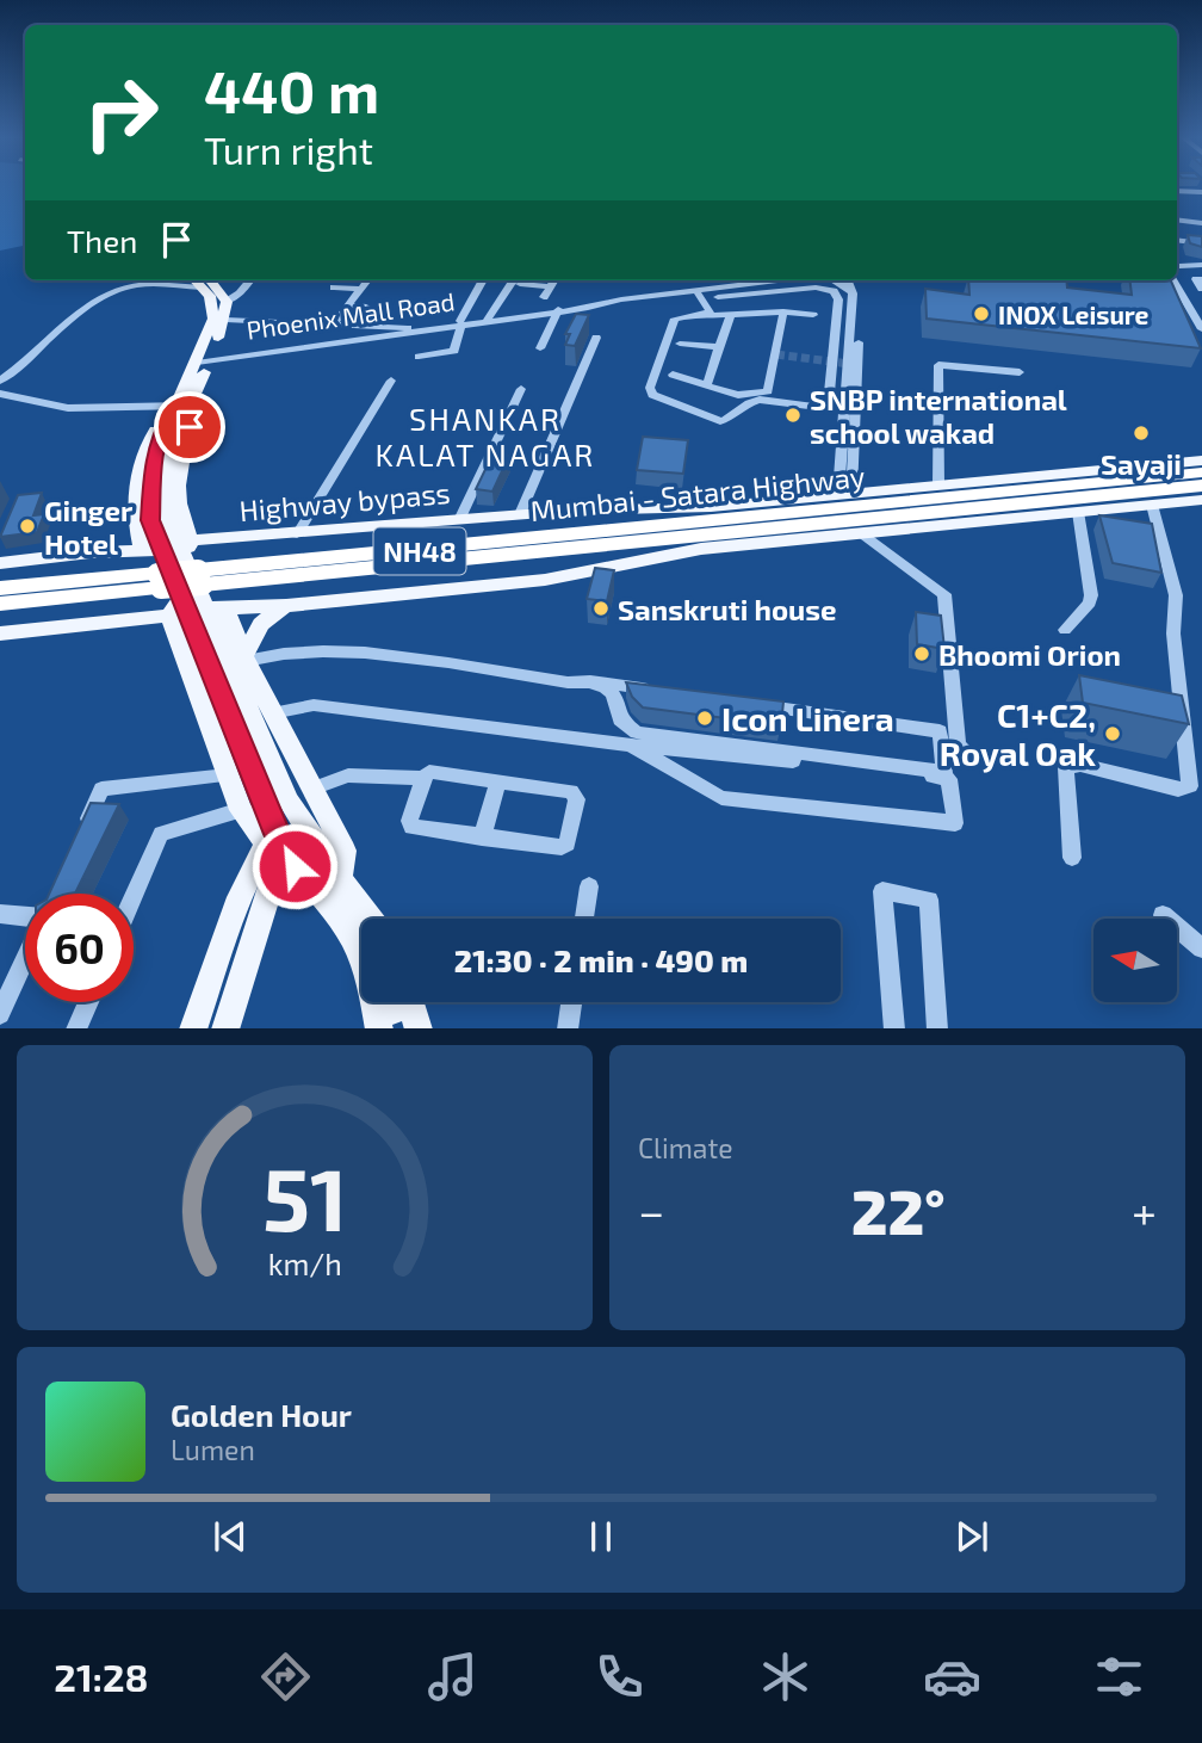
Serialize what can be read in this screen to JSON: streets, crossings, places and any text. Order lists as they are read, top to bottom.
{
  "streets": {
    "highway": ["Mumbai - Satara Highway", "NH48"],
    "main road": ["Highway bypass"],
    "street": ["Phoenix Mall Road"]
  },
  "crossings": [
    ["Mumbai - Satara Highway", "Highway bypass"],
    ["Mumbai - Satara Highway", "NH48"]
  ],
  "districts": ["SHANKAR KALAT NAGAR"],
  "places": [
    "INOX Leisure",
    "SNBP international school wakad",
    "Sayaji",
    "Ginger Hotel",
    "Sanskruti house",
    "Bhoomi Orion",
    "Icon Linera",
    "C1+C2, Royal Oak"
  ],
  "north": "left",
  "page": {
    "turn": ["440 m", "Turn right"],
    "then": "Then",
    "limit": "60",
    "trip": "21:30 · 2 min · 490 m",
    "tile": "Climate",
    "heat": ["−", "22°", "+"],
    "song": ["Golden Hour", "Lumen"],
    "tabs": "21:28",
    "gauge": ["51", "km/h"]
  }
}
